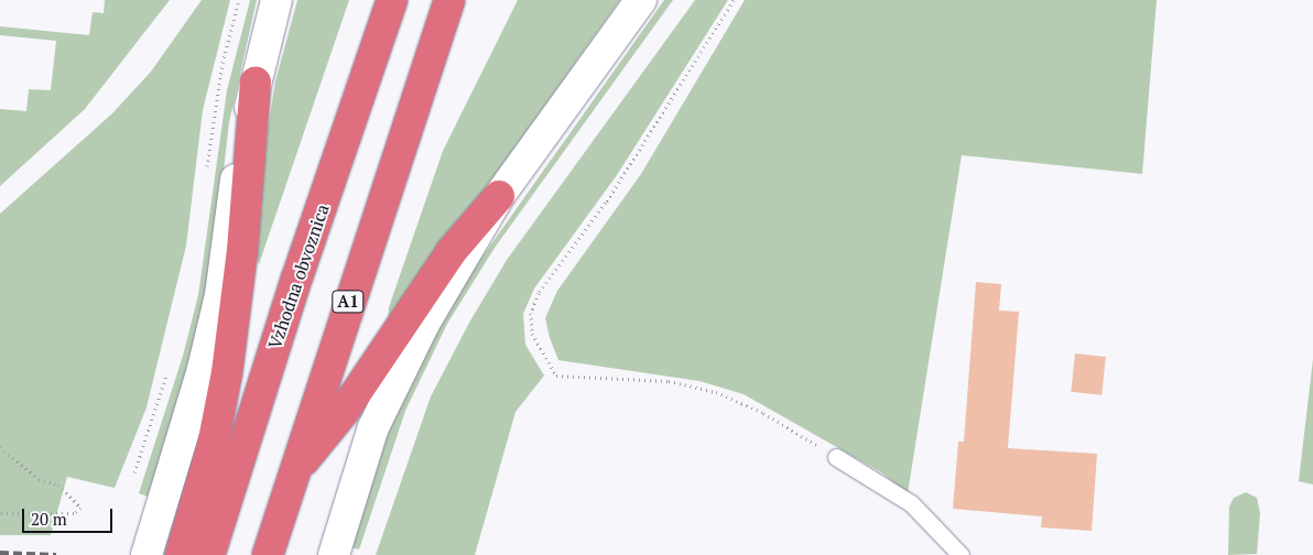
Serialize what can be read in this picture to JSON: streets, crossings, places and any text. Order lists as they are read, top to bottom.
{
  "streets": {
    "highway": ["Vzhodna obvoznica", "A1"]
  },
  "scale_bar": "20 m"
}
